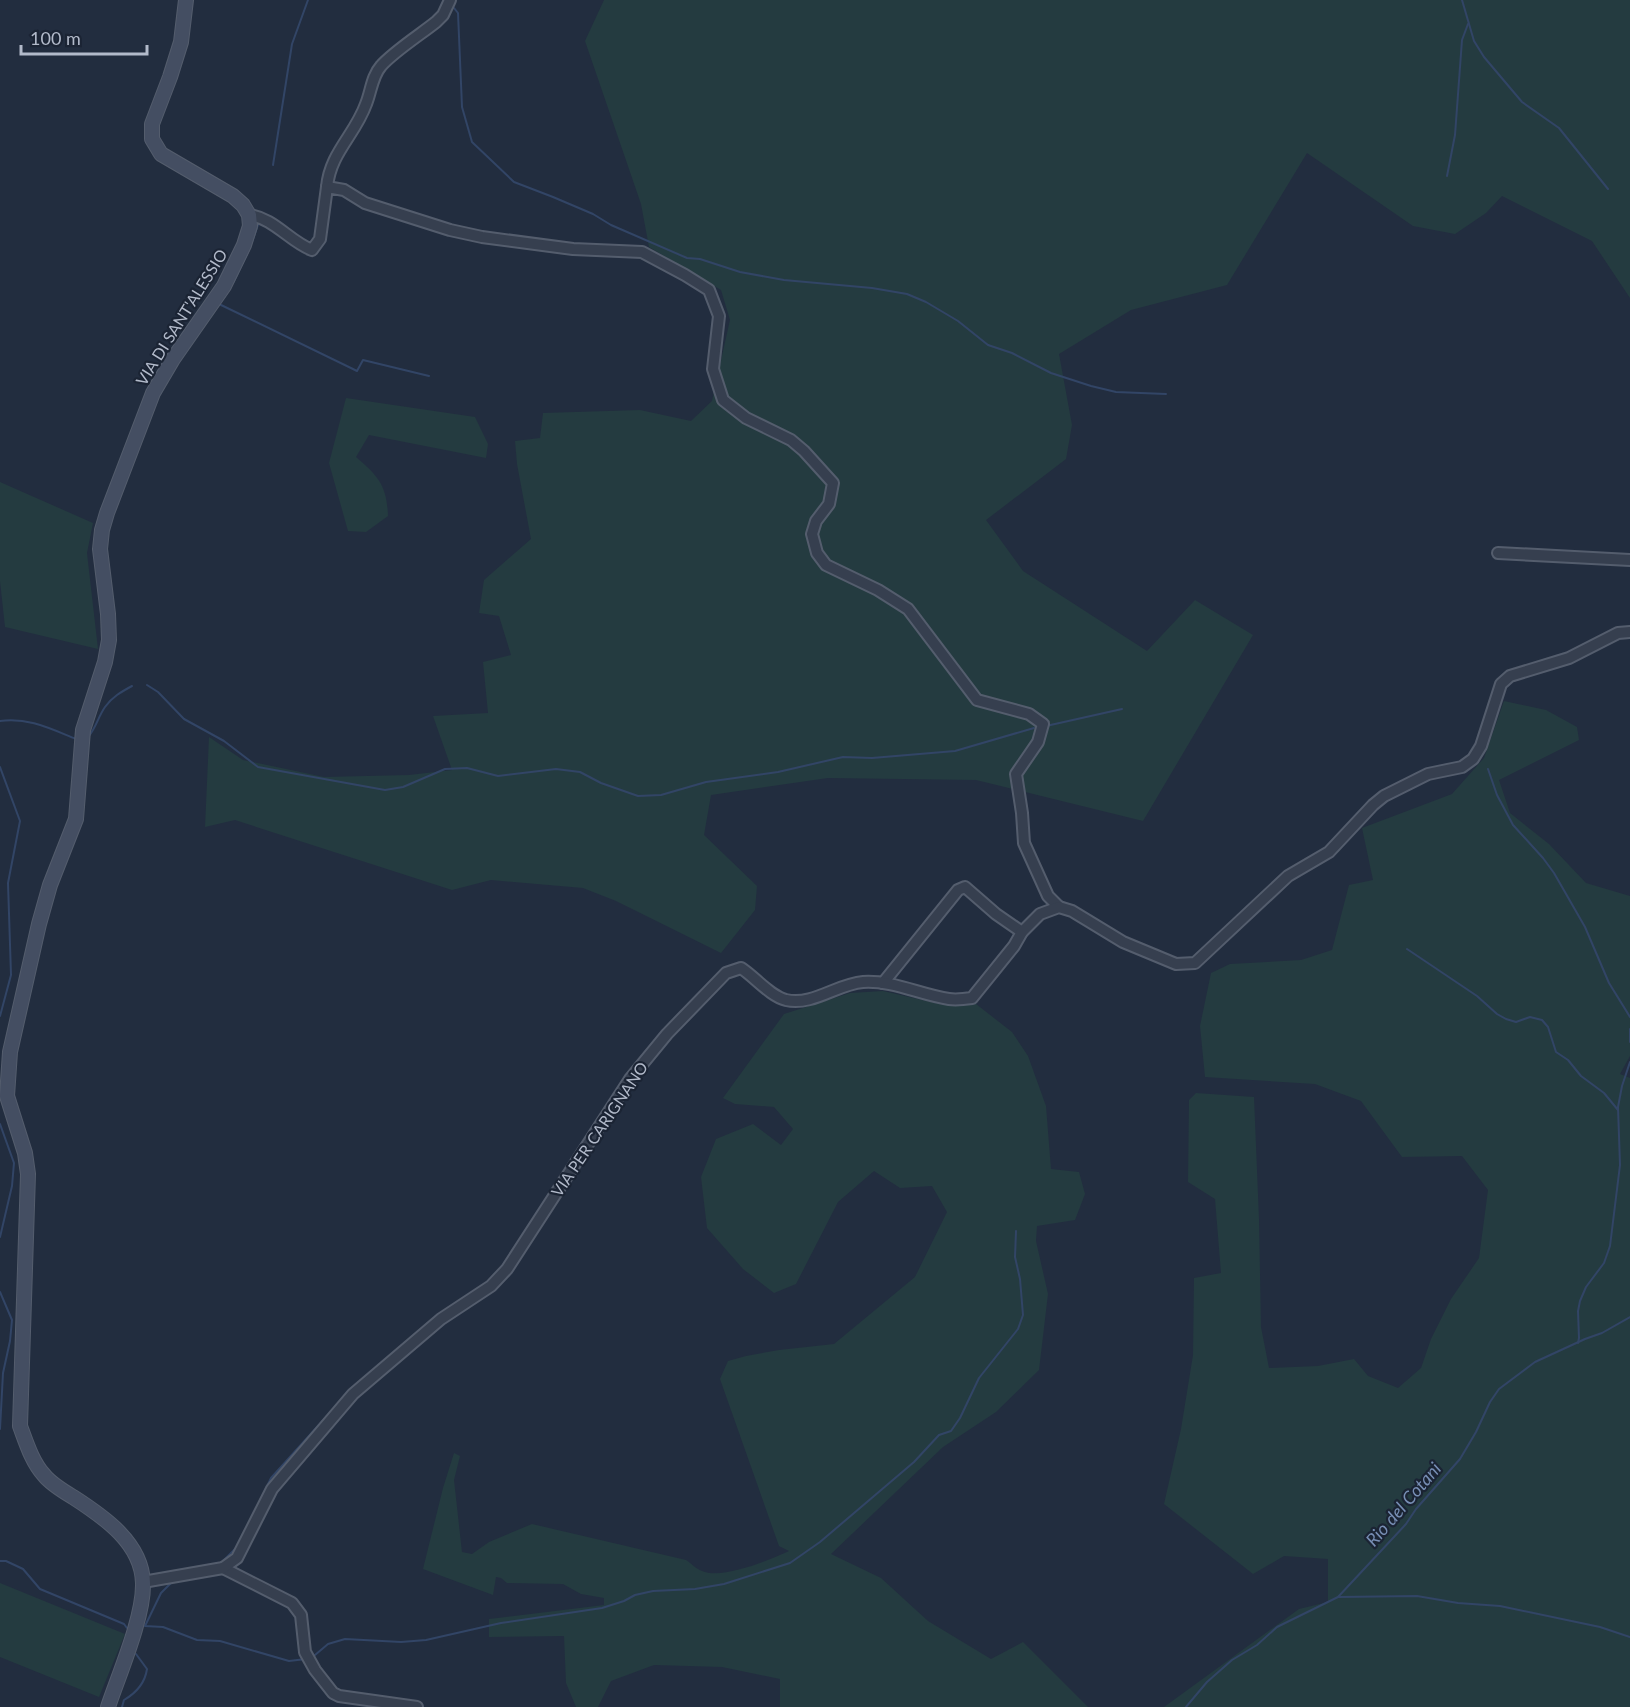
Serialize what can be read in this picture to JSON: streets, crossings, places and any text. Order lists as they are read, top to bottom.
{
  "streets": {
    "street": ["VIA DI SANT'ALESSIO", "VIA PER CARIGNANO"]
  },
  "water": ["Rio del Cotani"],
  "scale_bar": "100 m"
}
